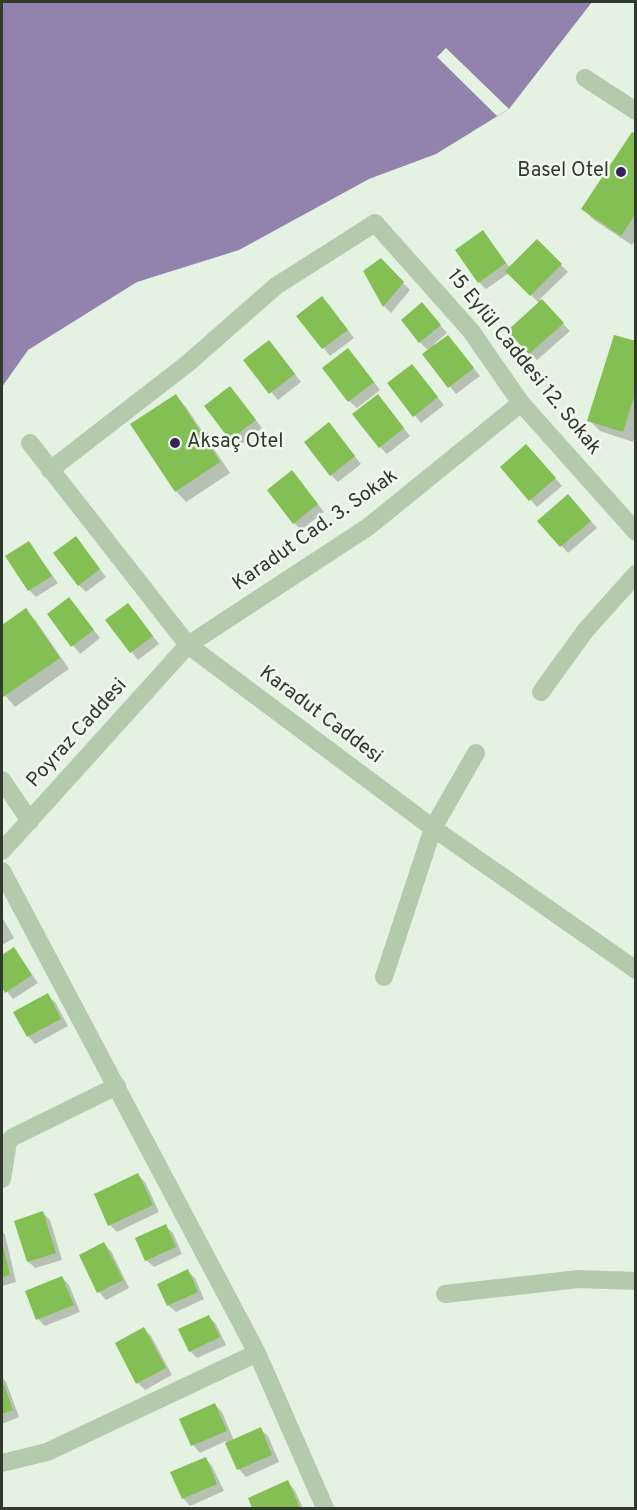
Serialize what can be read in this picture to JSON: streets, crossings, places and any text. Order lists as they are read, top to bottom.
{
  "streets": {
    "street": [
      "15 Eylül Caddesi 12. Sokak",
      "Karadut Cad. 3. Sokak",
      "Karadut Caddesi",
      "Poyraz Caddesi"
    ]
  },
  "crossings": [
    ["15 Eylül Caddesi 12. Sokak", "Karadut Cad. 3. Sokak"],
    ["15 Eylül Caddesi 12. Sokak", "Karadut Caddesi"],
    ["Karadut Cad. 3. Sokak", "Karadut Caddesi"],
    ["Karadut Cad. 3. Sokak", "Poyraz Caddesi"],
    ["Karadut Caddesi", "Poyraz Caddesi"]
  ],
  "places": ["Basel Otel", "Aksaç Otel"]
}
